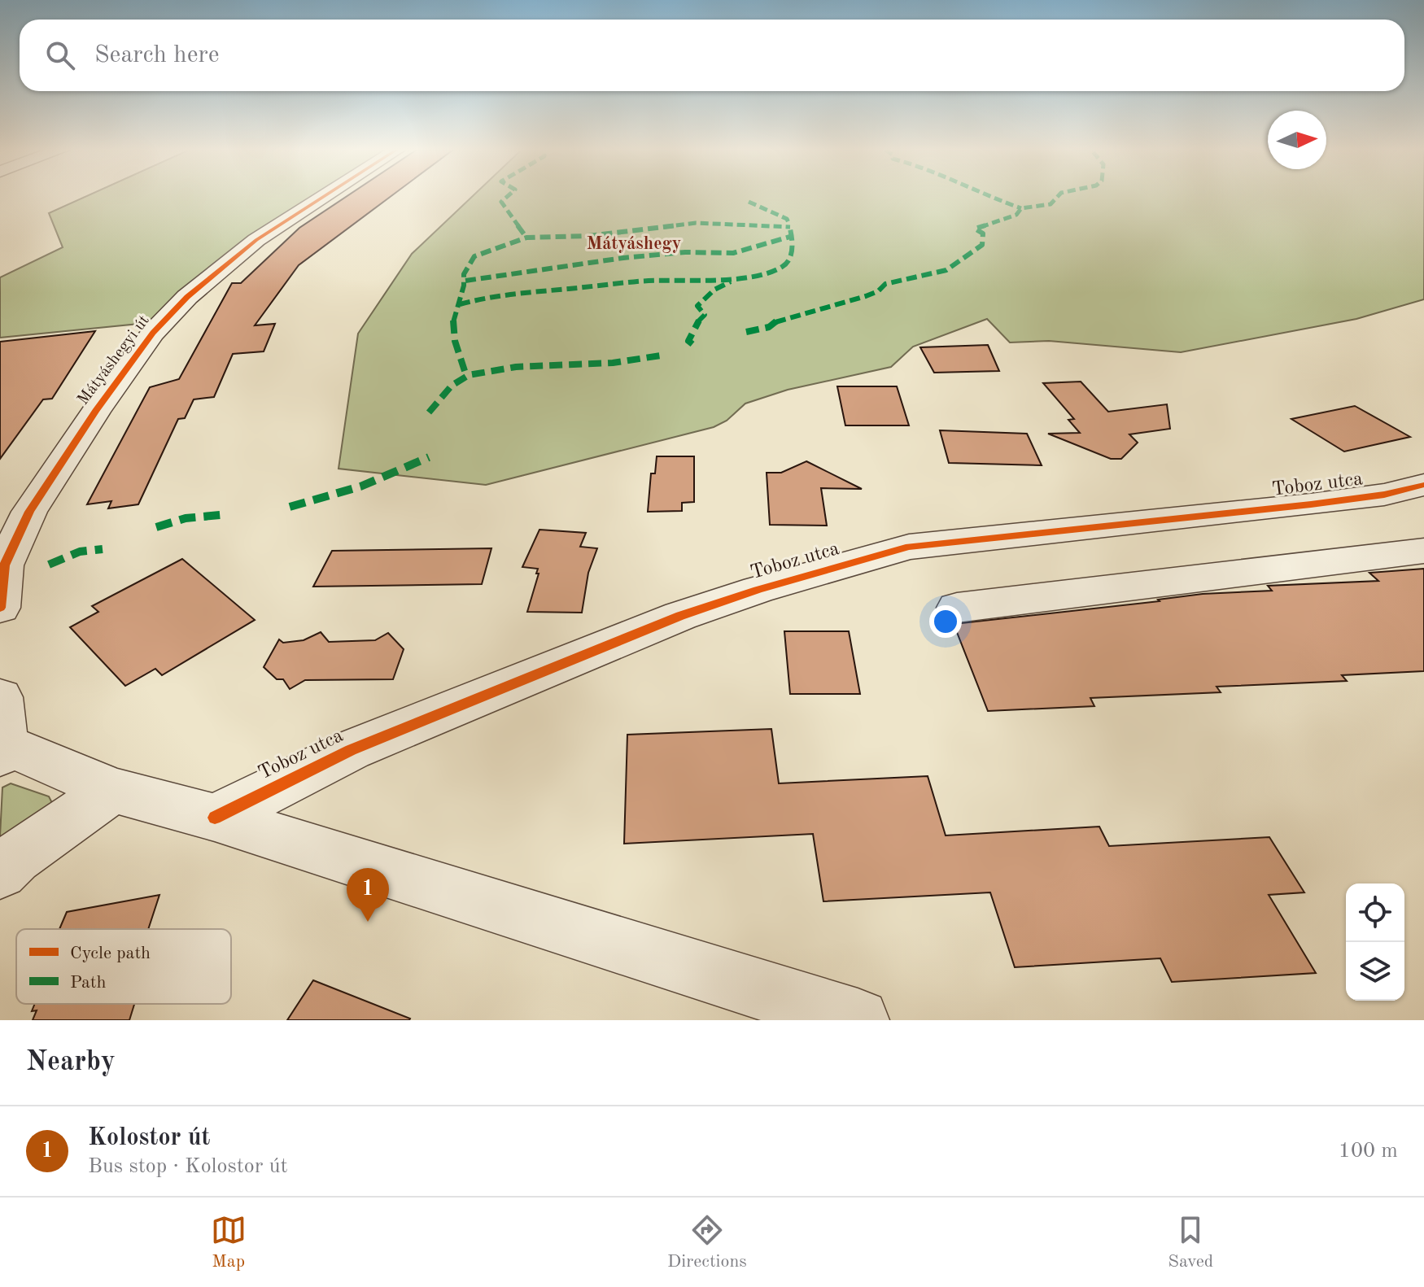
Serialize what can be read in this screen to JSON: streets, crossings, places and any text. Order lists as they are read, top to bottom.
{
  "streets": {
    "street": ["Mátyáshegyi út", "Toboz utca"]
  },
  "districts": ["Mátyáshegy"],
  "legend": ["Cycle path", "Path"],
  "north": "right",
  "page": {
    "search": "Search here",
    "pins": "1",
    "heading": "Nearby",
    "list": [
      {
        "mark": "1",
        "name": "Kolostor út",
        "note": "Bus stop · Kolostor út",
        "value": "100 m"
      }
    ],
    "nav": ["Map", "Directions", "Saved"]
  }
}
